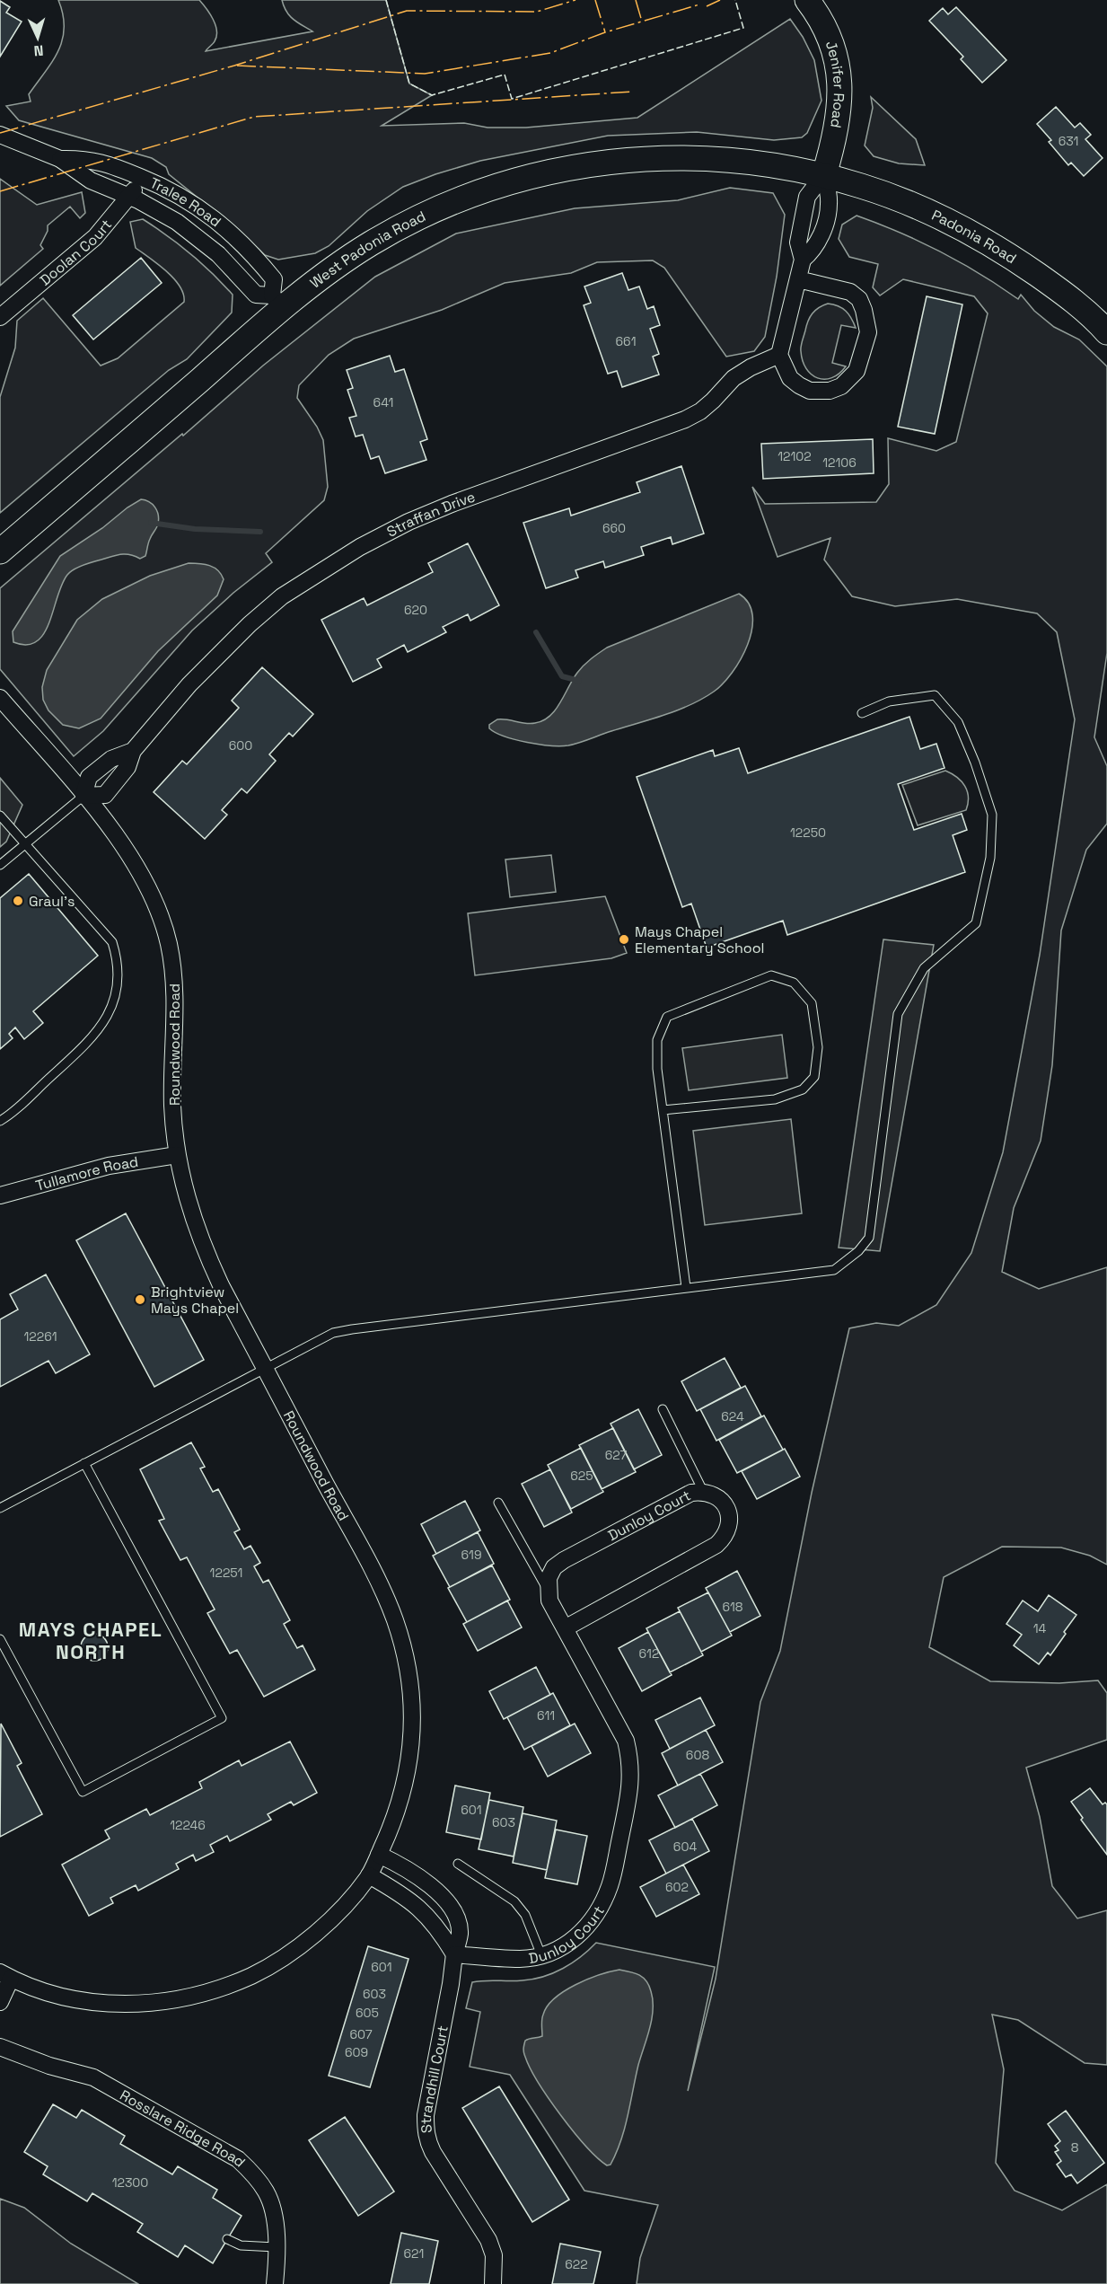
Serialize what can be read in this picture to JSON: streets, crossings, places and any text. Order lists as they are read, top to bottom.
{
  "streets": {
    "main road": ["Jenifer Road", "Padonia Road", "West Padonia Road"],
    "street": [
      "Tralee Road",
      "Doolan Court",
      "Straffan Drive",
      "Roundwood Road",
      "Tullamore Road",
      "Dunloy Court",
      "Strandhill Court",
      "Rosslare Ridge Road"
    ]
  },
  "crossings": [
    ["Jenifer Road", "Padonia Road"],
    ["Jenifer Road", "West Padonia Road"],
    ["Tralee Road", "West Padonia Road"],
    ["Tralee Road", "Doolan Court"],
    ["Padonia Road", "West Padonia Road"],
    ["Straffan Drive", "Roundwood Road"],
    ["Roundwood Road", "Tullamore Road"],
    ["Roundwood Road", "Strandhill Court"],
    ["Dunloy Court", "Strandhill Court"]
  ],
  "districts": ["MAYS CHAPEL NORTH"],
  "places": ["Graul's", "Mays Chapel Elementary School", "Brightview Mays Chapel"],
  "house_numbers": [
    "631",
    "661",
    "641",
    "12102",
    "12106",
    "660",
    "620",
    "600",
    "12250",
    "12261",
    "624",
    "627",
    "625",
    "619",
    "12251",
    "618",
    "14",
    "612",
    "611",
    "608",
    "601",
    "603",
    "12246",
    "604",
    "602",
    "601",
    "603",
    "605",
    "607",
    "609",
    "8",
    "12300",
    "621",
    "622"
  ],
  "north": "bottom"
}
